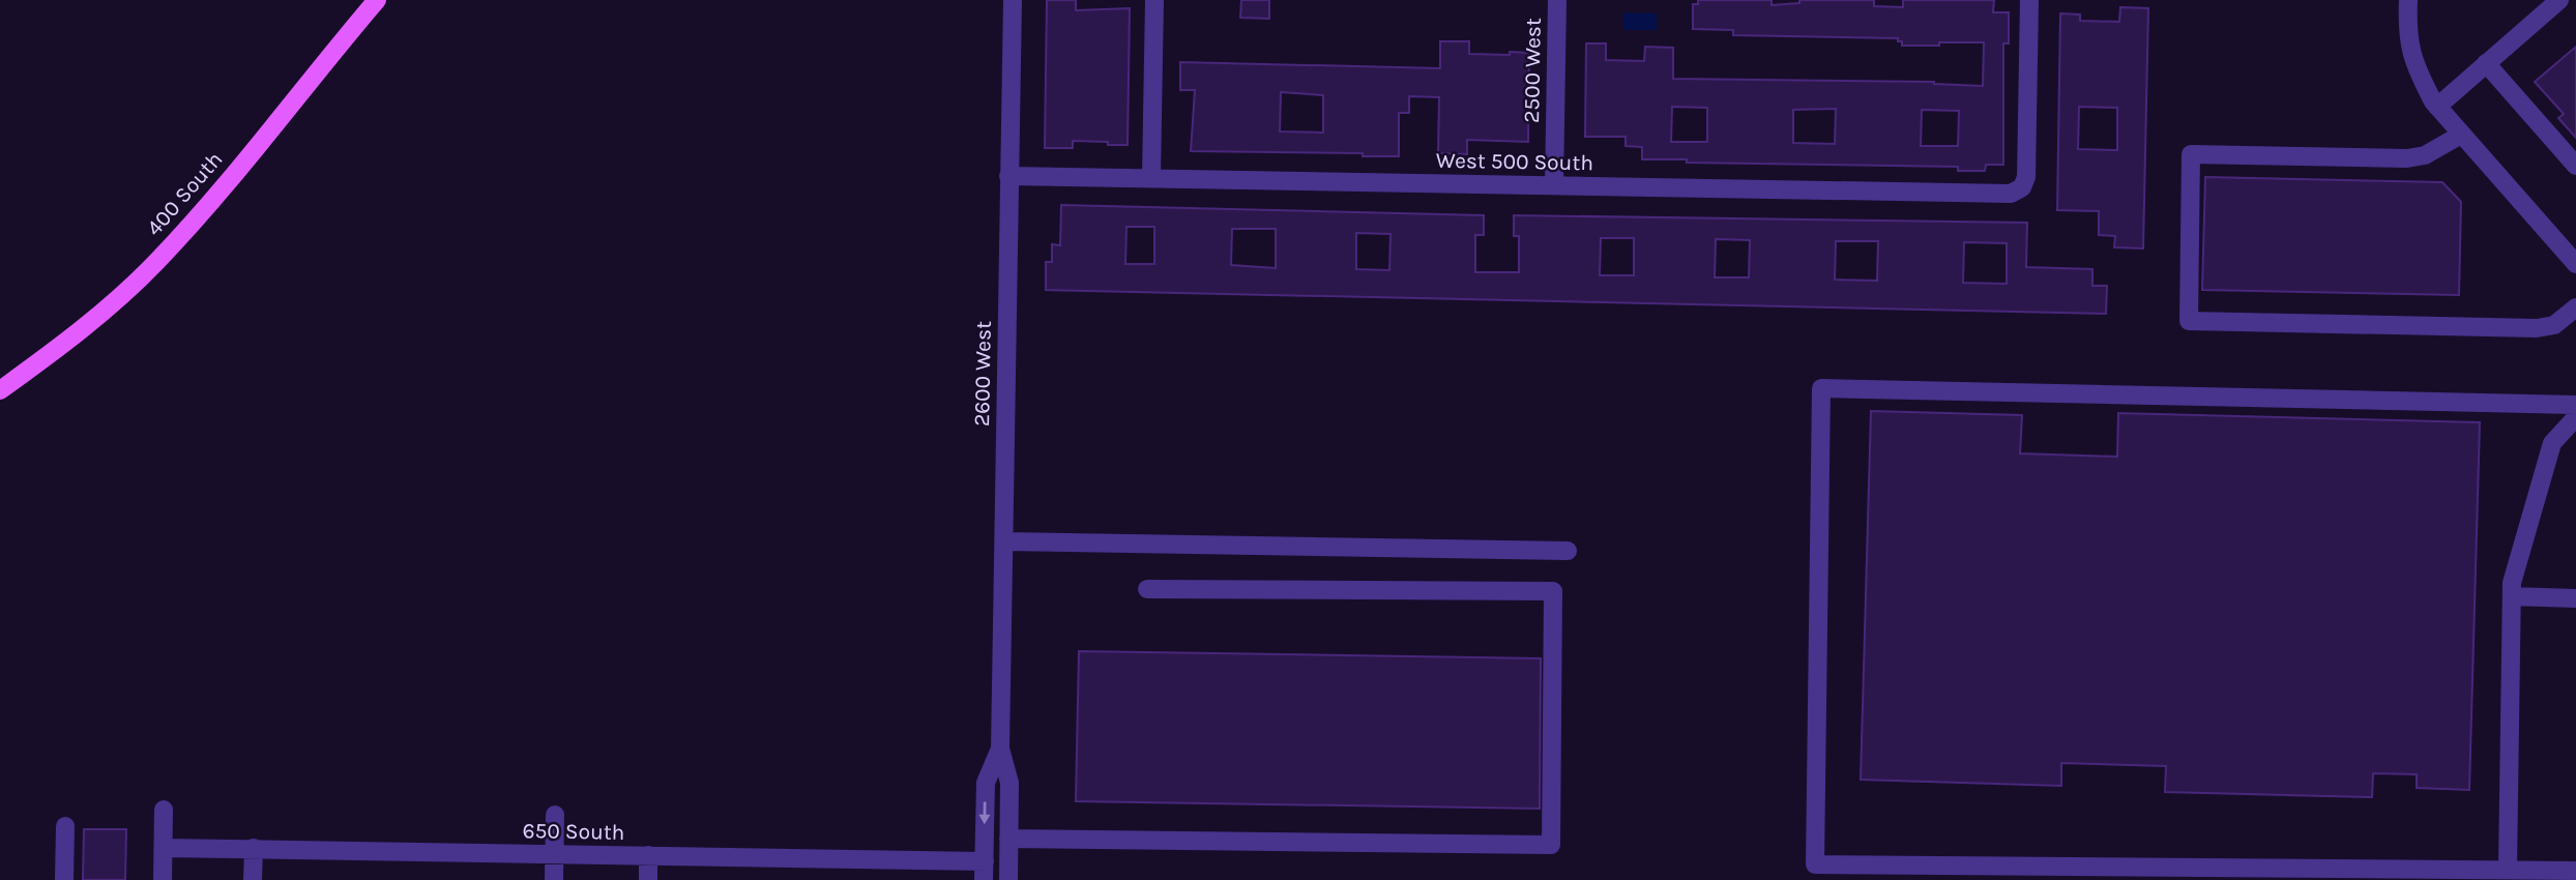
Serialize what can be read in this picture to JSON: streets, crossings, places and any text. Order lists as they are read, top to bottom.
{
  "streets": {
    "main road": ["400 South"],
    "street": [
      "2500 West",
      "West 500 South",
      "2600 West",
      "650 South"
    ]
  },
  "crossings": [
    ["2500 West", "West 500 South"],
    ["West 500 South", "2600 West"],
    ["2600 West", "650 South"]
  ]
}
